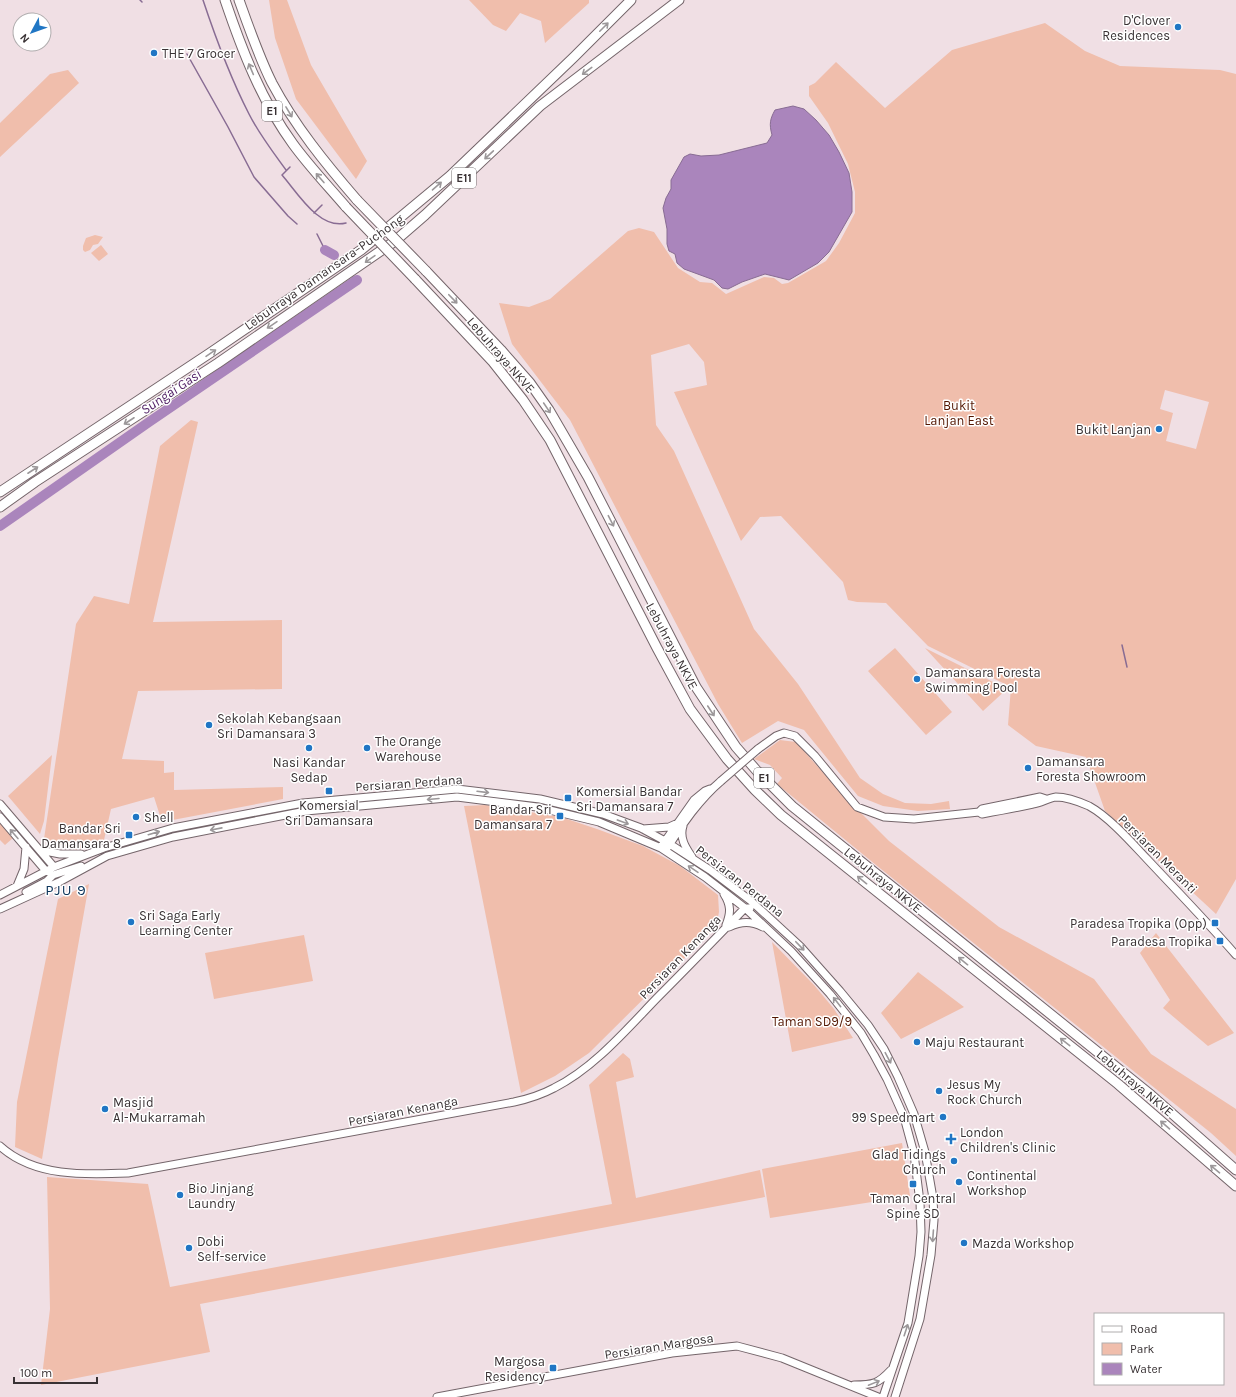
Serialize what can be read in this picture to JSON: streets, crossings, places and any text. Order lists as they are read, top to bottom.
{
  "streets": {
    "highway": [
      "E1",
      "E11",
      "Lebuhraya Damansara–Puchong",
      "Lebuhraya NKVE"
    ],
    "main road": [
      "Persiaran Perdana",
      "Persiaran Meranti",
      "Persiaran Kenanga",
      "Persiaran Margosa"
    ]
  },
  "crossings": [
    ["Persiaran Perdana", "Persiaran Meranti"],
    ["Persiaran Perdana", "Persiaran Kenanga"]
  ],
  "districts": ["PJU 9"],
  "water": ["Sungai Gasi"],
  "parks": ["Bukit Lanjan East", "Taman SD9/9"],
  "places": {
    "other": [
      "D'Clover Residences",
      "THE 7 Grocer",
      "Bukit Lanjan",
      "Damansara Foresta Swimming Pool",
      "Sekolah Kebangsaan Sri Damansara 3",
      "Nasi Kandar Sedap",
      "The Orange Warehouse",
      "Damansara Foresta Showroom",
      "Shell",
      "Sri Saga Early Learning Center",
      "Maju Restaurant",
      "Jesus My Rock Church",
      "Masjid Al-Mukarramah",
      "99 Speedmart",
      "Glad Tidings Church",
      "Continental Workshop",
      "Bio Jinjang Laundry",
      "Mazda Workshop",
      "Dobi Self-service"
    ],
    "transit": [
      "Komersial Sri Damansara",
      "Komersial Bandar Sri Damansara 7",
      "Bandar Sri Damansara 7",
      "Bandar Sri Damansara 8",
      "Paradesa Tropika (Opp)",
      "Paradesa Tropika",
      "Taman Central Spine SD",
      "Margosa Residency"
    ],
    "health": ["London Children's Clinic"]
  },
  "legend": ["Road", "Park", "Water"],
  "scale_bar": "100 m",
  "north": "bottom left"
}
